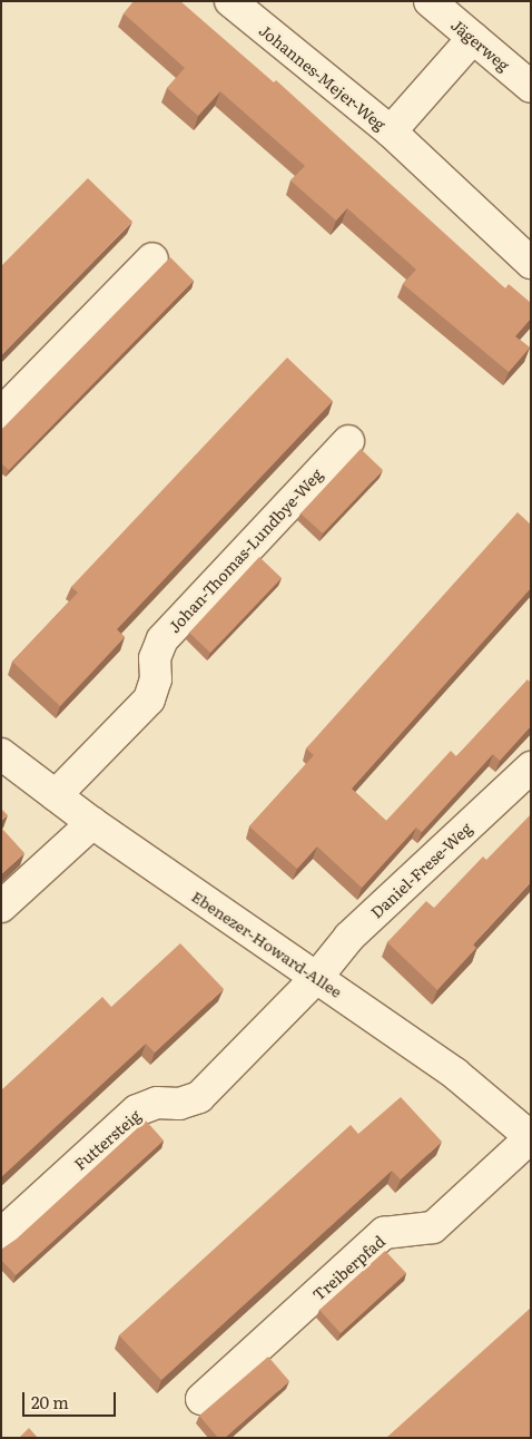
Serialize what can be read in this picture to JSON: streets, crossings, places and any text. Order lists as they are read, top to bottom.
{
  "streets": {
    "street": [
      "Jägerweg",
      "Johannes-Mejer-Weg",
      "Johan-Thomas-Lundbye-Weg",
      "Daniel-Frese-Weg",
      "Ebenezer-Howard-Allee",
      "Futtersteig",
      "Treiberpfad"
    ]
  },
  "crossings": [
    ["Jägerweg", "Johannes-Mejer-Weg"],
    ["Johan-Thomas-Lundbye-Weg", "Ebenezer-Howard-Allee"],
    ["Daniel-Frese-Weg", "Ebenezer-Howard-Allee"],
    ["Daniel-Frese-Weg", "Futtersteig"],
    ["Ebenezer-Howard-Allee", "Futtersteig"],
    ["Ebenezer-Howard-Allee", "Treiberpfad"]
  ],
  "scale_bar": "20 m"
}
